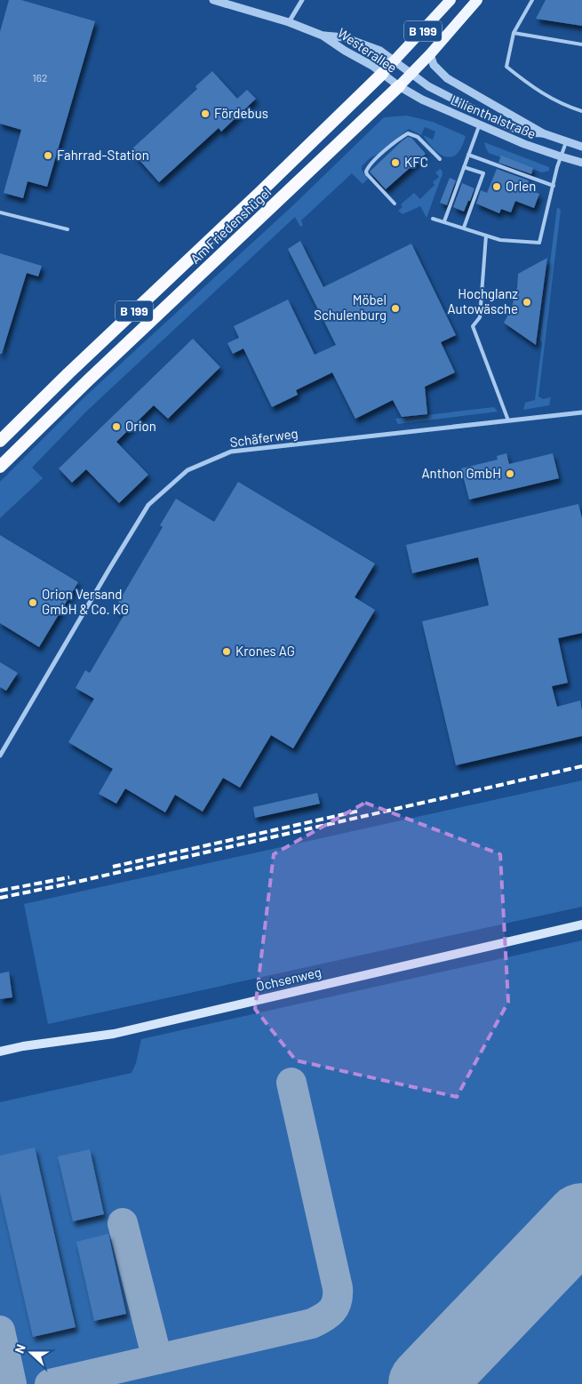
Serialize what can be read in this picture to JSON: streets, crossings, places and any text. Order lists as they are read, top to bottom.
{
  "streets": {
    "highway": ["B 199", "Am Friedenshügel"],
    "main road": ["Ochsenweg"],
    "street": ["Westerallee", "Lilienthalstraße", "Schäferweg"]
  },
  "crossings": [
    ["Westerallee", "Lilienthalstraße"],
    ["Westerallee", "Am Friedenshügel"],
    ["Lilienthalstraße", "Am Friedenshügel"]
  ],
  "places": [
    "Fördebus",
    "Fahrrad-Station",
    "KFC",
    "Orlen",
    "Hochglanz Autowäsche",
    "Möbel Schulenburg",
    "Orion",
    "Anthon GmbH",
    "Orion Versand GmbH & Co. KG",
    "Krones AG"
  ],
  "house_numbers": ["162"],
  "north": "left"
}
